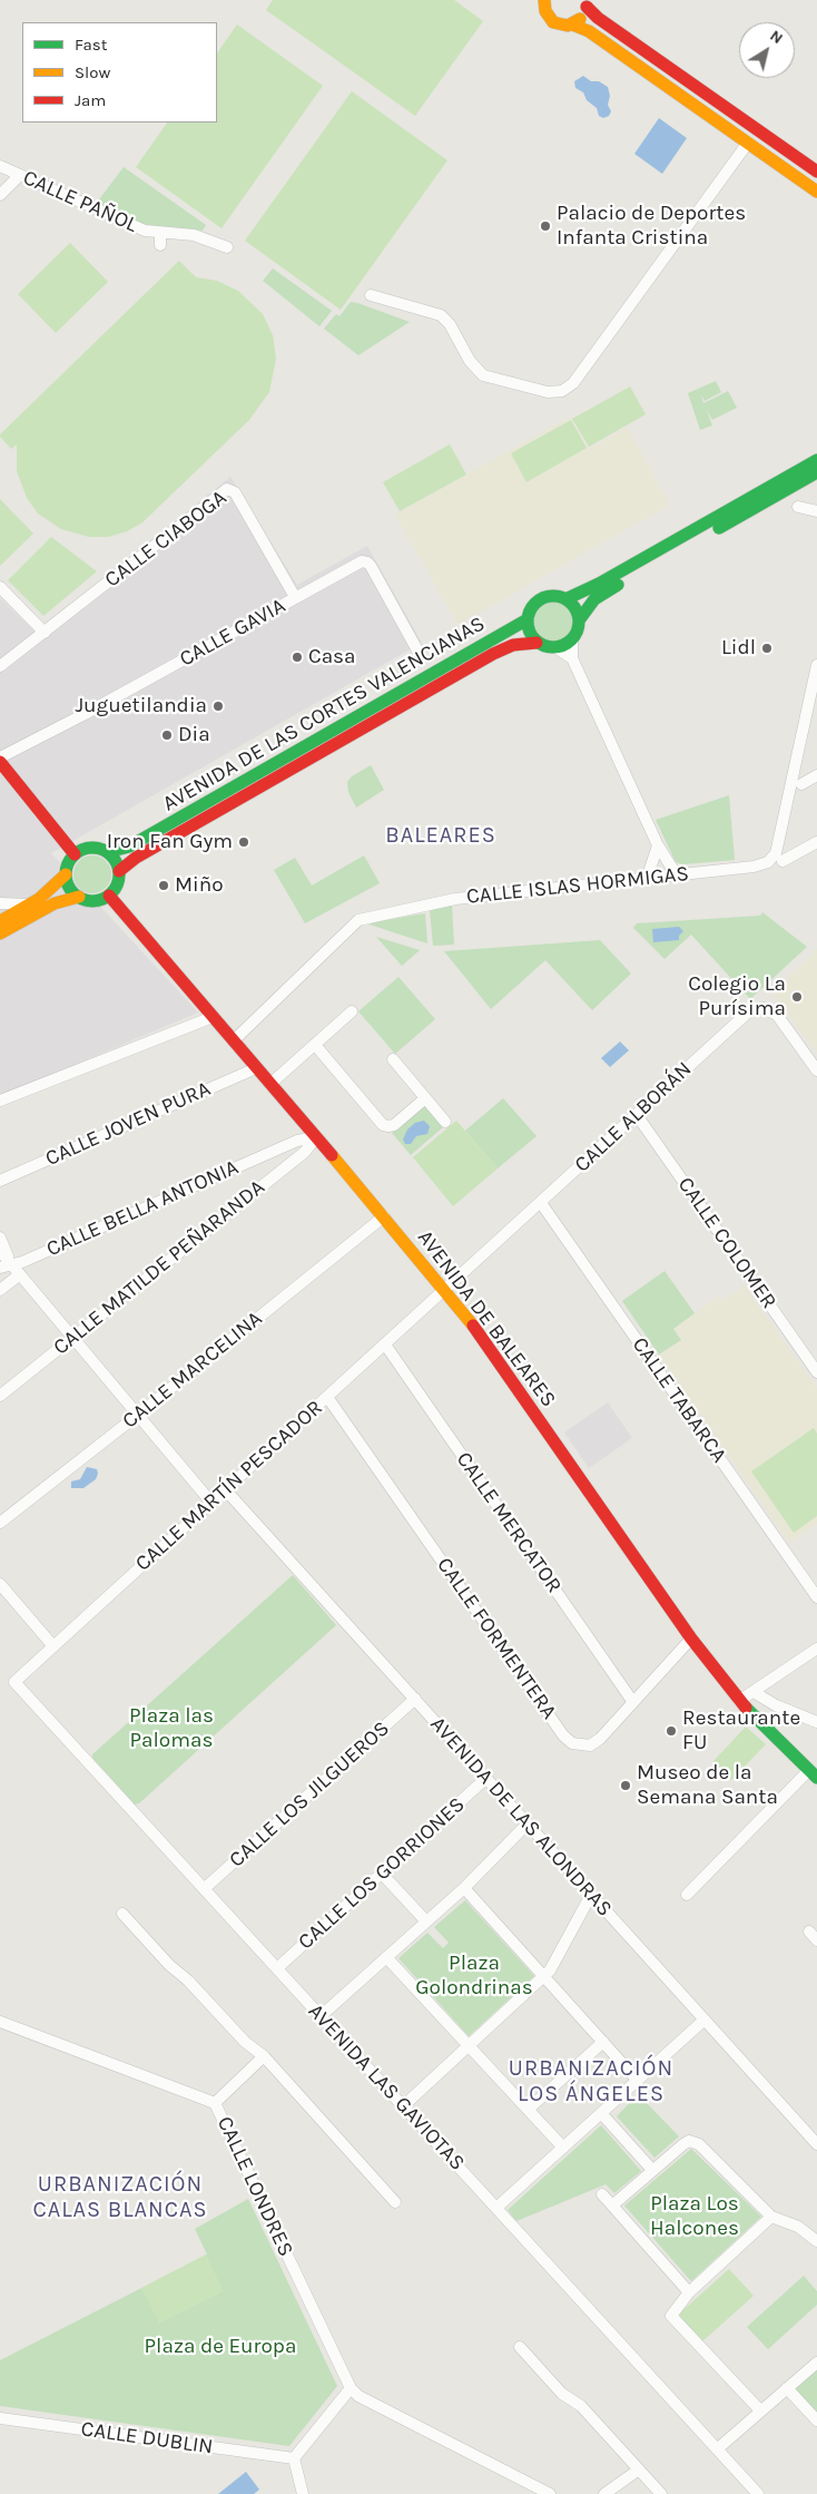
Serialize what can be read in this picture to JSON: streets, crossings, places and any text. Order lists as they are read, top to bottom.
{
  "streets": {
    "main road": ["AVENIDA DE LAS CORTES VALENCIANAS", "AVENIDA DE BALEARES"],
    "street": [
      "CALLE PAÑOL",
      "CALLE CIABOGA",
      "CALLE GAVIA",
      "CALLE ISLAS HORMIGAS",
      "CALLE ALBORÁN",
      "CALLE JOVEN PURA",
      "CALLE BELLA ANTONIA",
      "CALLE COLOMER",
      "CALLE MATILDE PEÑARANDA",
      "CALLE MARCELINA",
      "CALLE TABARCA",
      "CALLE MARTÍN PESCADOR",
      "CALLE MERCATOR",
      "CALLE FORMENTERA",
      "CALLE LOS JILGUEROS",
      "AVENIDA DE LAS ALONDRAS",
      "CALLE LOS GORRIONES",
      "AVENIDA LAS GAVIOTAS",
      "CALLE LONDRES",
      "CALLE DUBLIN"
    ]
  },
  "crossings": [
    ["CALLE CIABOGA", "CALLE GAVIA"],
    ["AVENIDA DE LAS CORTES VALENCIANAS", "AVENIDA DE BALEARES"],
    ["CALLE ISLAS HORMIGAS", "AVENIDA DE BALEARES"],
    ["CALLE ALBORÁN", "CALLE COLOMER"],
    ["CALLE ALBORÁN", "AVENIDA DE BALEARES"],
    ["CALLE ALBORÁN", "CALLE TABARCA"],
    ["CALLE ALBORÁN", "CALLE MARTÍN PESCADOR"],
    ["CALLE JOVEN PURA", "AVENIDA DE BALEARES"],
    ["CALLE BELLA ANTONIA", "CALLE MATILDE PEÑARANDA"],
    ["CALLE BELLA ANTONIA", "AVENIDA DE BALEARES"],
    ["CALLE MATILDE PEÑARANDA", "AVENIDA DE BALEARES"],
    ["AVENIDA DE BALEARES", "CALLE MARCELINA"],
    ["AVENIDA DE BALEARES", "CALLE MARTÍN PESCADOR"],
    ["AVENIDA DE BALEARES", "CALLE FORMENTERA"],
    ["CALLE MARTÍN PESCADOR", "CALLE MERCATOR"],
    ["CALLE MARTÍN PESCADOR", "CALLE FORMENTERA"],
    ["CALLE MARTÍN PESCADOR", "AVENIDA DE LAS ALONDRAS"],
    ["CALLE MARTÍN PESCADOR", "AVENIDA LAS GAVIOTAS"],
    ["CALLE MERCATOR", "CALLE FORMENTERA"],
    ["CALLE LOS JILGUEROS", "AVENIDA DE LAS ALONDRAS"],
    ["CALLE LOS JILGUEROS", "AVENIDA LAS GAVIOTAS"],
    ["AVENIDA DE LAS ALONDRAS", "CALLE LOS GORRIONES"],
    ["CALLE LOS GORRIONES", "AVENIDA LAS GAVIOTAS"]
  ],
  "districts": ["BALEARES", "URBANIZACIÓN LOS ÁNGELES", "URBANIZACIÓN CALAS BLANCAS"],
  "parks": [
    "Plaza las Palomas",
    "Plaza Golondrinas",
    "Plaza Los Halcones",
    "Plaza de Europa"
  ],
  "places": [
    "Palacio de Deportes Infanta Cristina",
    "Lidl",
    "Casa",
    "Juguetilandia",
    "Dia",
    "Iron Fan Gym",
    "Miño",
    "Colegio La Purísima",
    "Restaurante FU",
    "Museo de la Semana Santa"
  ],
  "legend": ["Fast", "Slow", "Jam"],
  "north": "top right"
}
